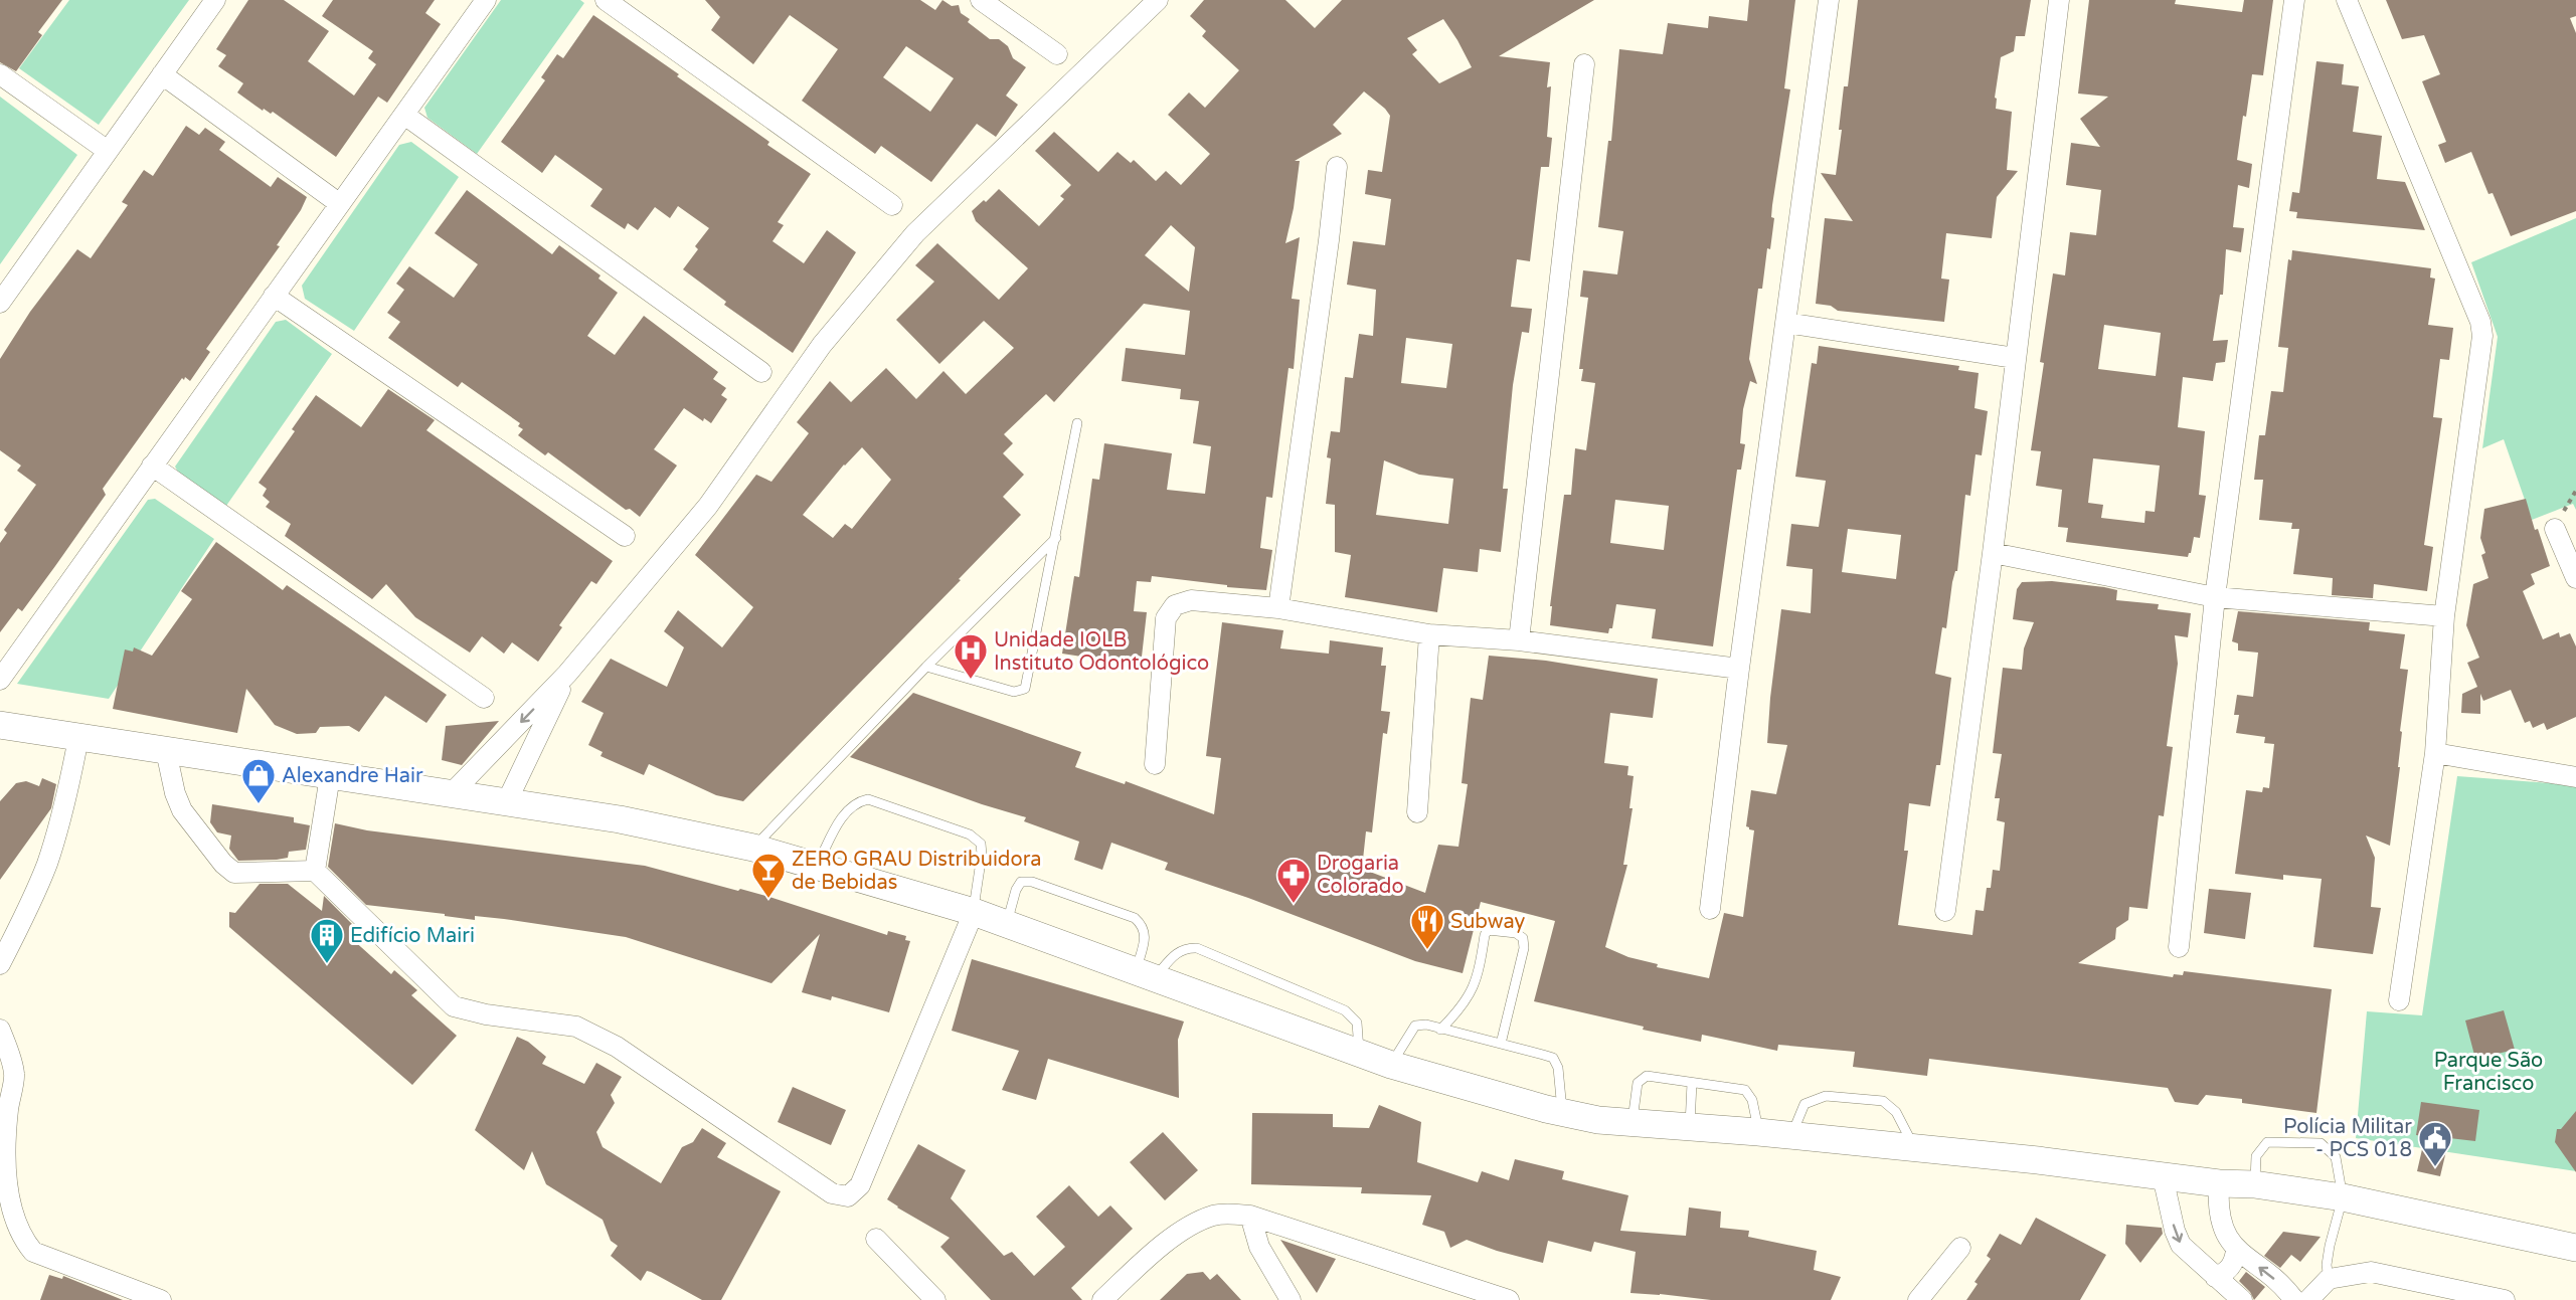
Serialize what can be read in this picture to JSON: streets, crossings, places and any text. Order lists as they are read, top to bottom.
{
  "parks": ["Parque São Francisco"],
  "places": {
    "hospital": ["Unidade IOLB Instituto Odontológico"],
    "shop": ["Alexandre Hair"],
    "bar": ["ZERO GRAU Distribuidora de Bebidas"],
    "pharmacy": ["Drogaria Colorado"],
    "restaurant": ["Subway"],
    "building": ["Edifício Mairi"],
    "public building": ["Polícia Militar - PCS 018"]
  }
}
